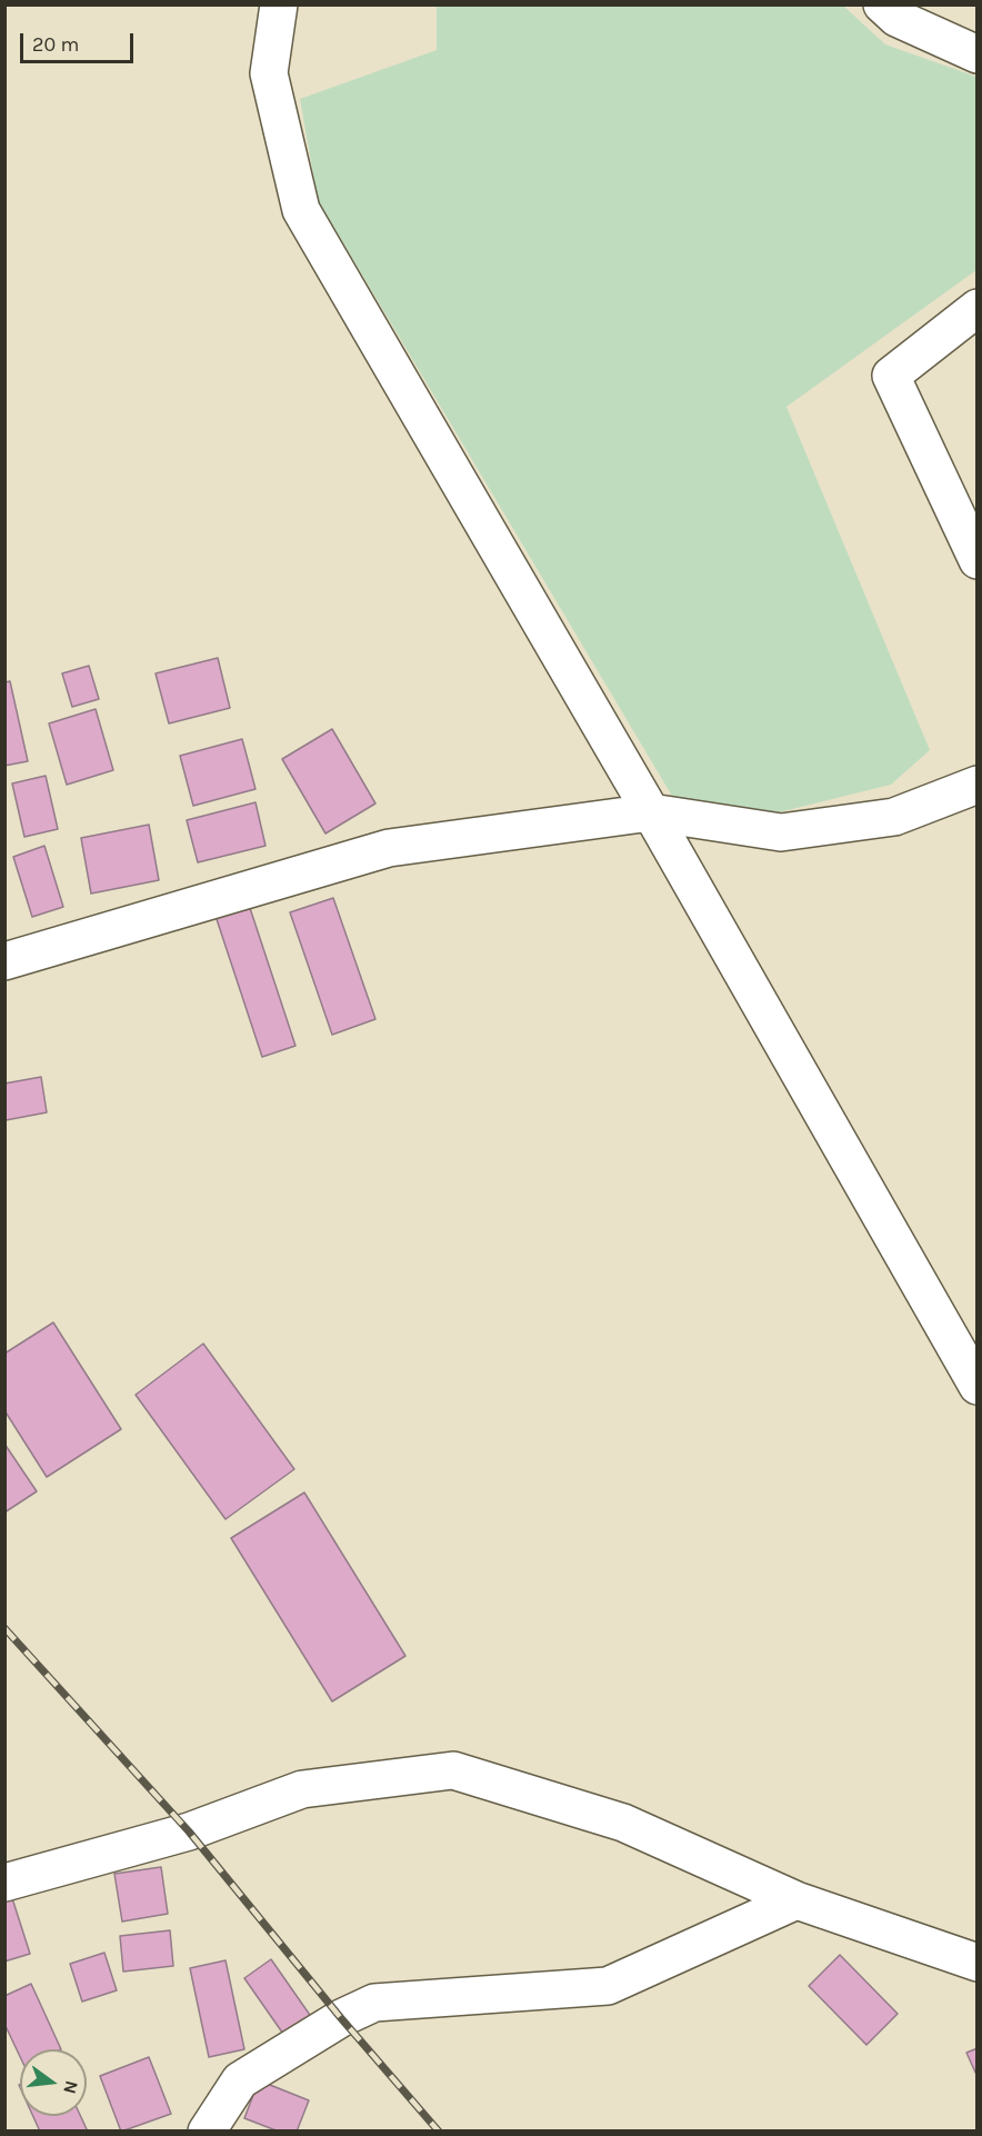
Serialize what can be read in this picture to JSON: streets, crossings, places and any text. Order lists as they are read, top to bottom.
{
  "scale_bar": "20 m",
  "north": "right"
}
